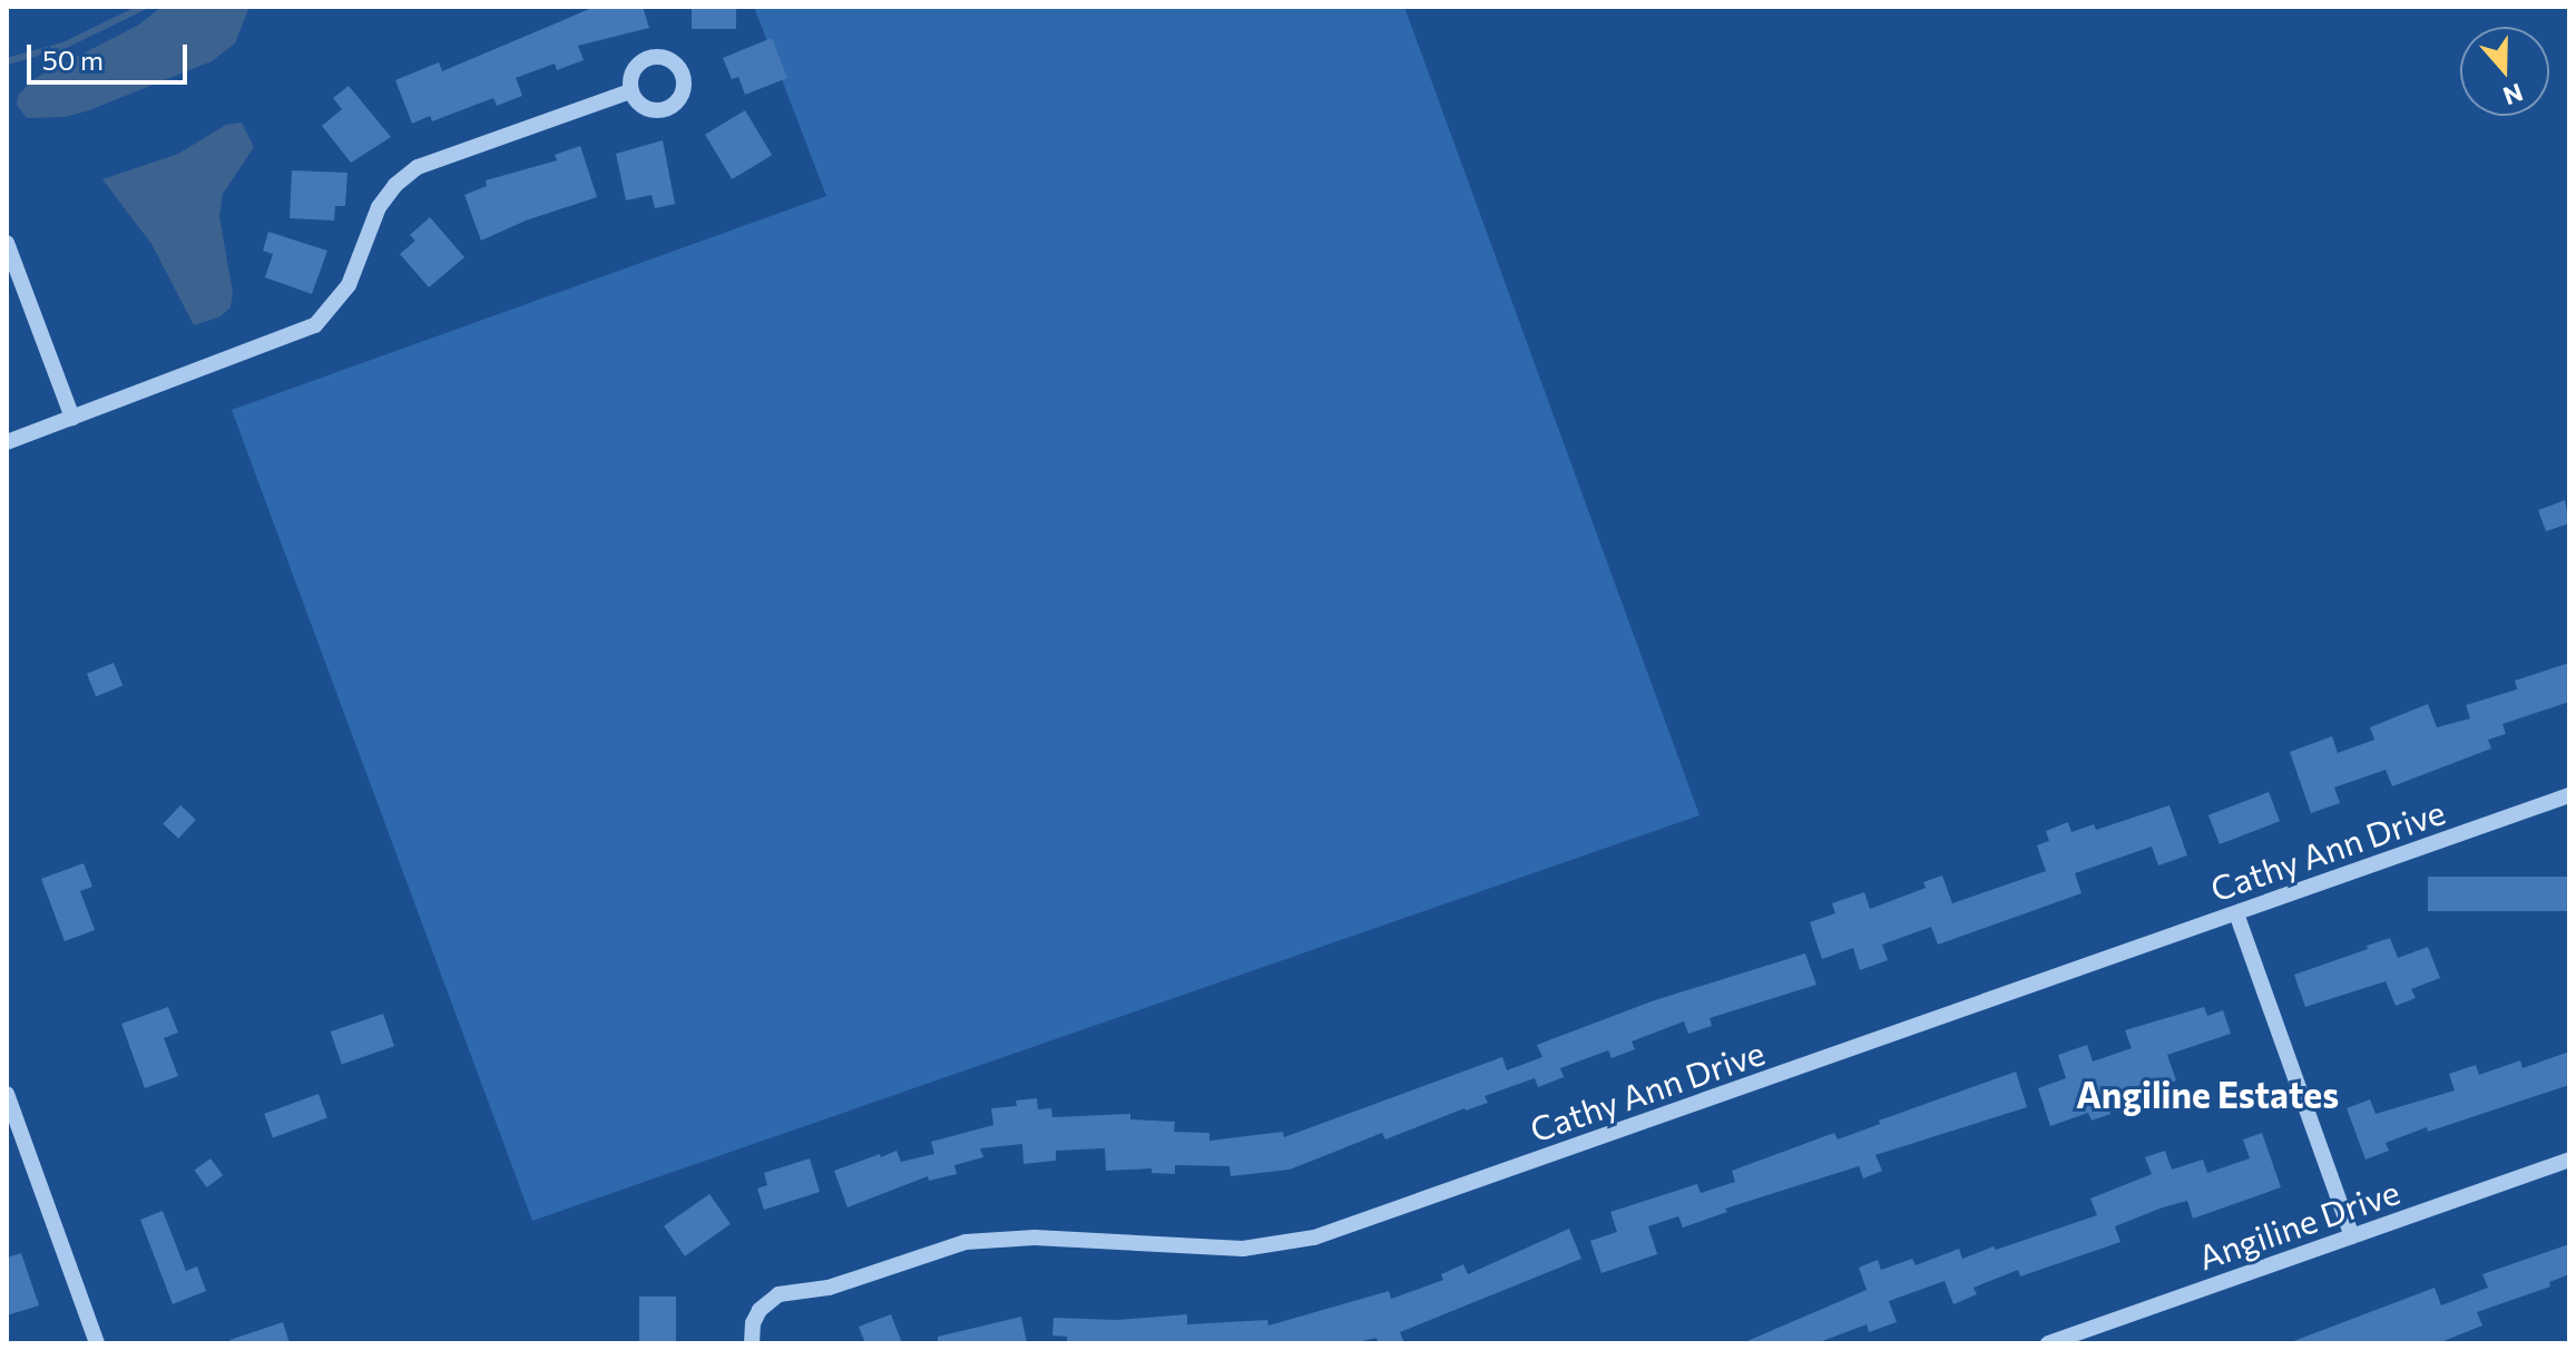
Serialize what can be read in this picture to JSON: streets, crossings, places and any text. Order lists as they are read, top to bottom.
{
  "streets": {
    "street": ["Cathy Ann Drive", "Angiline Drive"]
  },
  "districts": ["Angiline Estates"],
  "scale_bar": "50 m",
  "north": "bottom"
}
